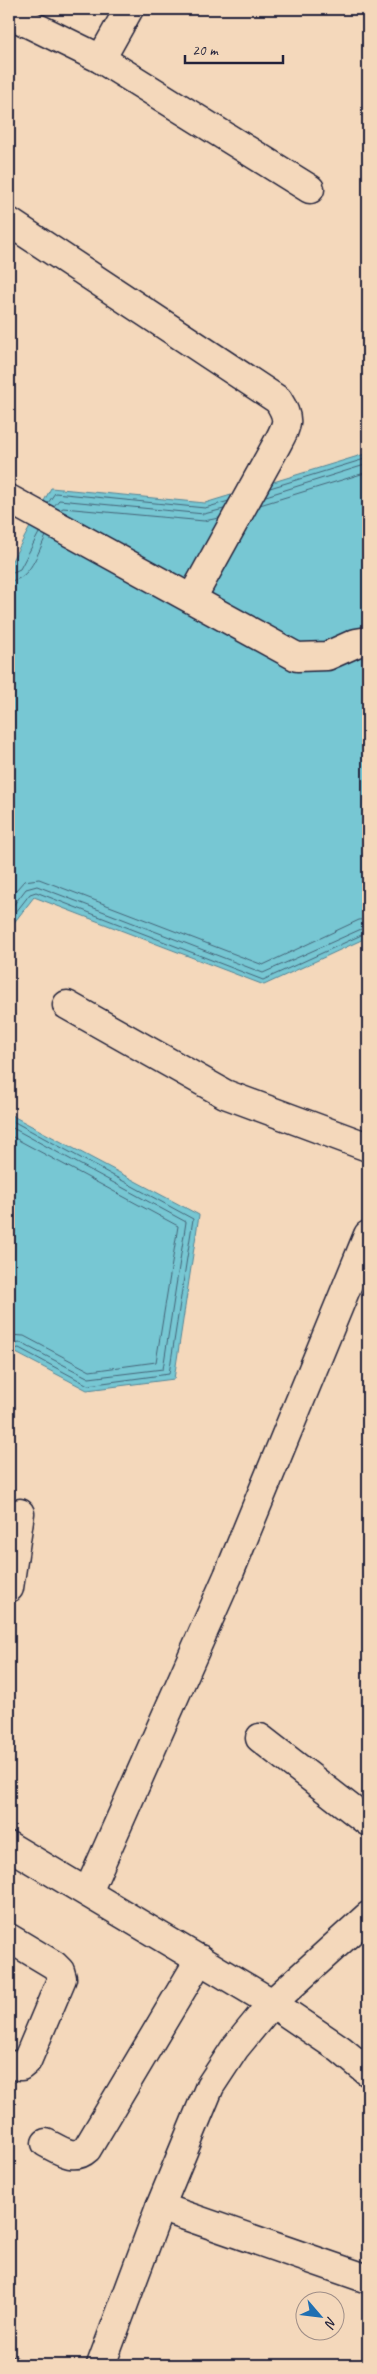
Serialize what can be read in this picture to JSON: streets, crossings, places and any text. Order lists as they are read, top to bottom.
{
  "scale_bar": "20 m",
  "north": "bottom right"
}
